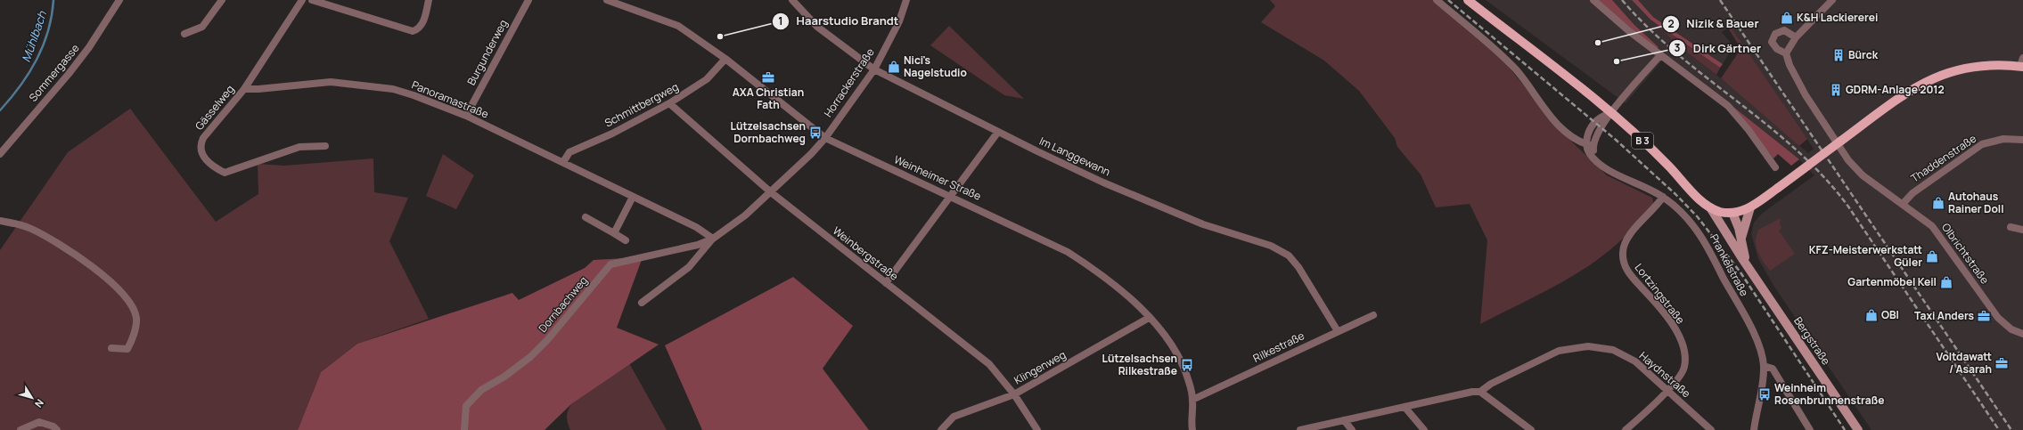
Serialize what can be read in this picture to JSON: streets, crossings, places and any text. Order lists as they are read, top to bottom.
{
  "streets": {
    "main road": ["B 3", "Bergstraße"],
    "street": [
      "Burgunderweg",
      "Sommergasse",
      "Horrackerstraße",
      "Panoramastraße",
      "Schmittbergweg",
      "Gässelweg",
      "Im Langgewann",
      "Thaddenstraße",
      "Weinheimer Straße",
      "Weinbergstraße",
      "Olbrichtstraße",
      "Prankelstraße",
      "Lortzingstraße",
      "Dornbachweg",
      "Rilkestraße",
      "Klingenweg",
      "Haydnstraße"
    ]
  },
  "crossings": [
    ["Burgunderweg", "Panoramastraße"],
    ["Horrackerstraße", "Im Langgewann"],
    ["Horrackerstraße", "Weinheimer Straße"],
    ["Horrackerstraße", "Dornbachweg"],
    ["Panoramastraße", "Schmittbergweg"],
    ["Panoramastraße", "Gässelweg"],
    ["Panoramastraße", "Dornbachweg"],
    ["Schmittbergweg", "Weinheimer Straße"],
    ["Schmittbergweg", "Weinbergstraße"],
    ["B 3", "Bergstraße"],
    ["Im Langgewann", "Rilkestraße"],
    ["Thaddenstraße", "Olbrichtstraße"],
    ["Weinheimer Straße", "Dornbachweg"],
    ["Weinheimer Straße", "Rilkestraße"],
    ["Weinheimer Straße", "Klingenweg"],
    ["Weinbergstraße", "Dornbachweg"],
    ["Weinbergstraße", "Klingenweg"],
    ["Prankelstraße", "Lortzingstraße"],
    ["Lortzingstraße", "Haydnstraße"]
  ],
  "water": ["Mühlbach"],
  "places": {
    "shop": [
      "K&H Lackiererei",
      "Nici's Nagelstudio",
      "Autohaus Rainer Doll",
      "KFZ-Meisterwerkstatt Güler",
      "Gartenmöbel Keil",
      "OBI"
    ],
    "other": ["Haarstudio Brandt", "Nizik & Bauer", "Dirk Gärtner"],
    "building": ["Bürck", "GDRM-Anlage 2012"],
    "office": ["AXA Christian Fath", "Taxi Anders", "Voltdawatt / Asarah"],
    "bus stop": ["Lützelsachsen Dornbachweg", "Lützelsachsen Rilkestraße", "Weinheim Rosenbrunnenstraße"]
  },
  "north": "bottom right"
}
